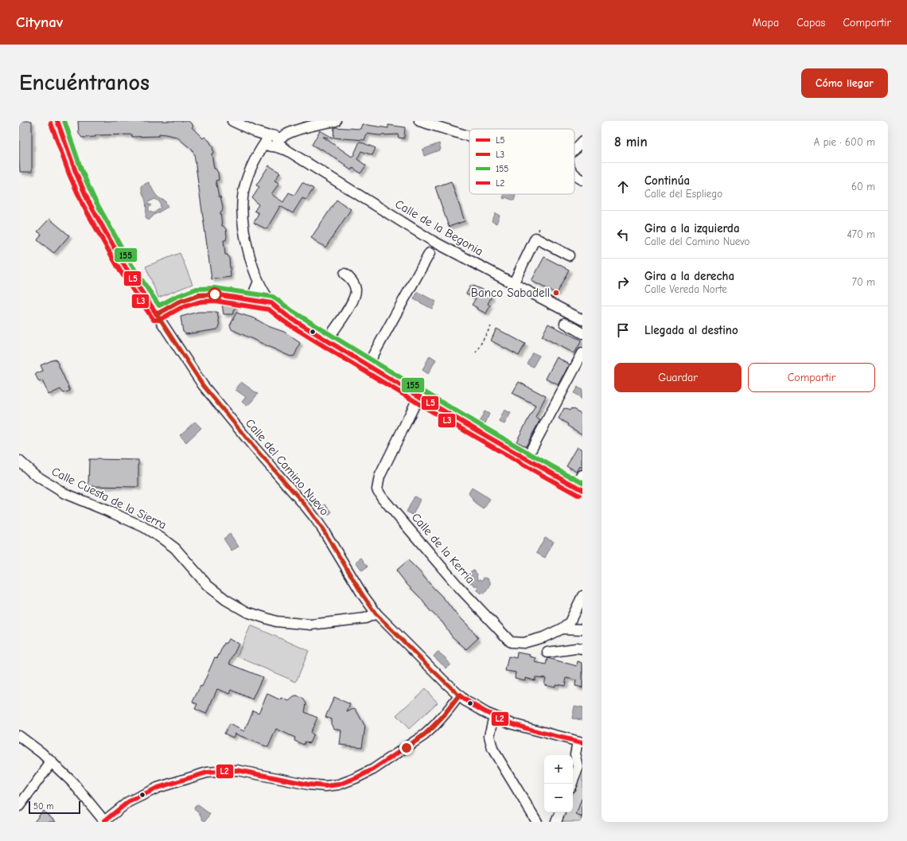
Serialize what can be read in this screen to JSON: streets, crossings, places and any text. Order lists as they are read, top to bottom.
{
  "streets": {
    "street": [
      "Calle de la Begonia",
      "Calle del Camino Nuevo",
      "Calle Cuesta de la Sierra",
      "Calle de la Kerria"
    ]
  },
  "crossings": [
    ["Calle del Camino Nuevo", "Calle Cuesta de la Sierra"]
  ],
  "places": ["Banco Sabadell"],
  "lines": [
    "transit line L5",
    "transit line 155",
    "transit line L3",
    "transit line L2"
  ],
  "legend": [
    "L5",
    "L3",
    "155",
    "L2"
  ],
  "scale_bar": "50 m",
  "page": {
    "header": "Citynav",
    "nav": ["Mapa", "Capas", "Compartir"],
    "buttons": [
      "Cómo llegar",
      ["Guardar", "Compartir"]
    ],
    "title": "Encuéntranos",
    "heading": ["8 min", "A pie · 600 m"],
    "list": [
      ["Continúa", "Calle del Espliego", "60 m"],
      ["Gira a la izquierda", "Calle del Camino Nuevo", "470 m"],
      ["Gira a la derecha", "Calle Vereda Norte", "70 m"],
      "Llegada al destino"
    ],
    "map_buttons": ["+", "−"],
    "scale": "50 m"
  }
}
